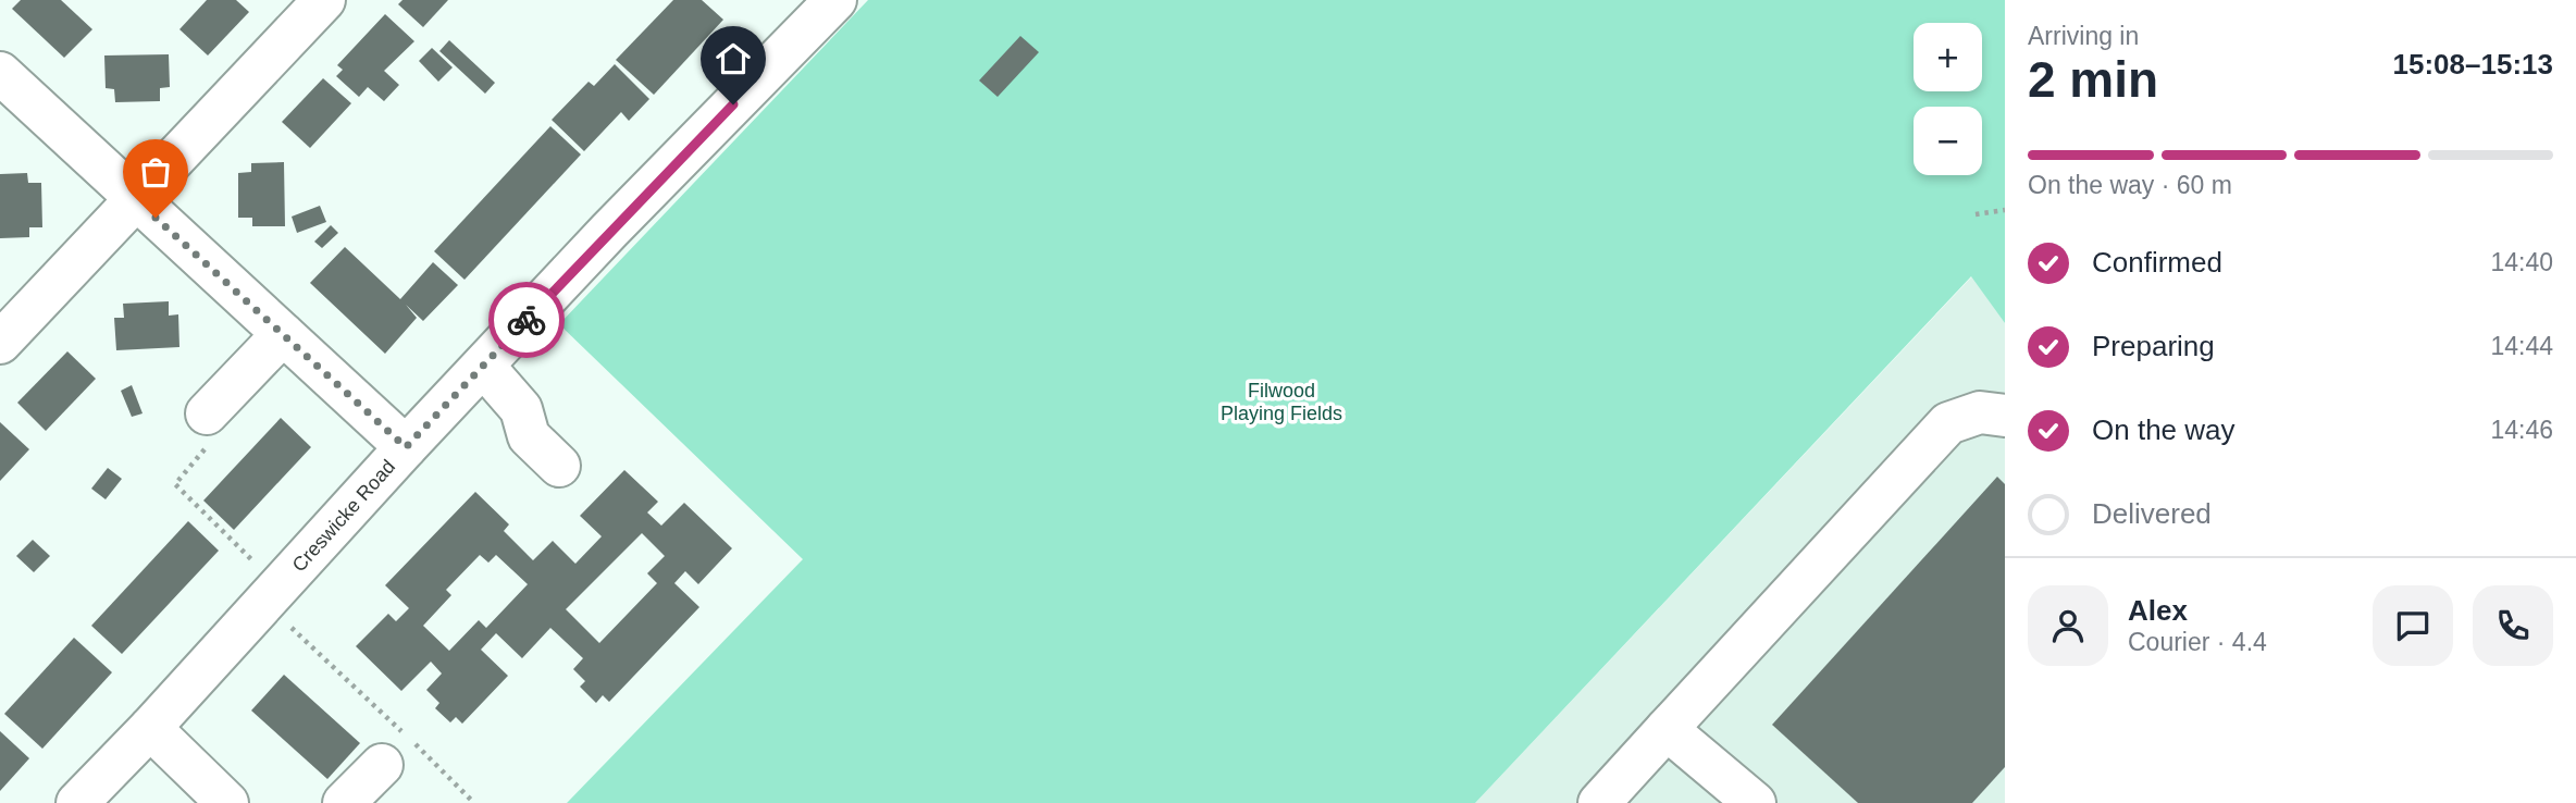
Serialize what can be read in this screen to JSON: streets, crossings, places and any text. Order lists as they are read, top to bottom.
{
  "streets": {
    "street": ["Creswicke Road"]
  },
  "parks": ["Filwood Playing Fields"],
  "page": {
    "heading": ["2 min", "Arriving in", "15:08–15:13"],
    "panel": ["Alex", "Courier · 4.4"],
    "map_buttons": ["+", "−"],
    "bar": "On the way · 60 m",
    "list": [
      ["Confirmed", "14:40"],
      ["Preparing", "14:44"],
      ["On the way", "14:46"],
      "Delivered"
    ]
  }
}
